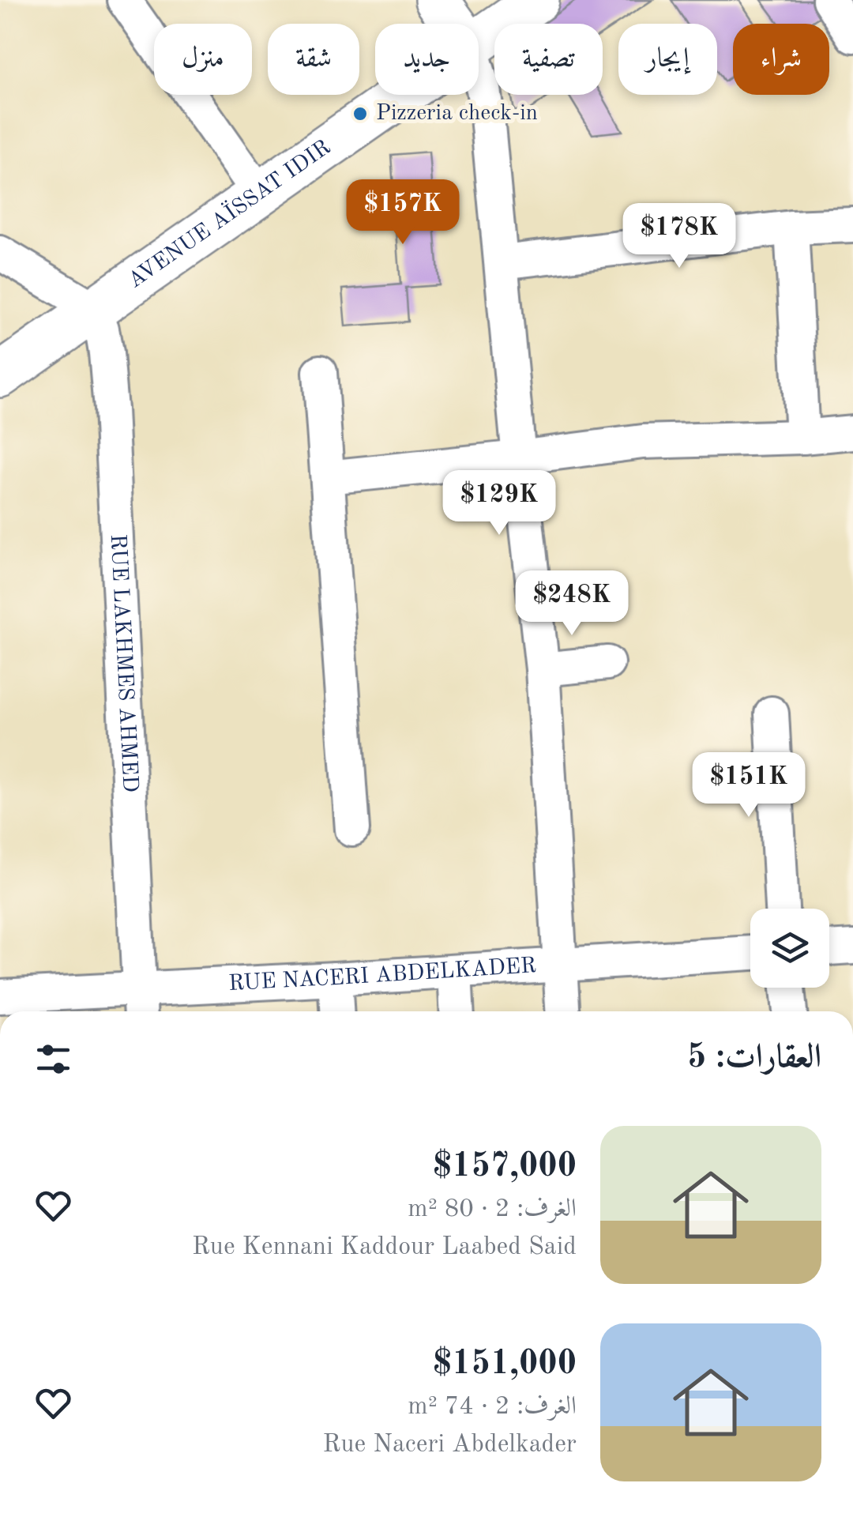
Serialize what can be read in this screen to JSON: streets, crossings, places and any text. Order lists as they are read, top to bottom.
{
  "streets": {
    "main road": ["AVENUE AÏSSAT IDIR"],
    "street": ["RUE LAKHMES AHMED", "RUE NACERI ABDELKADER"]
  },
  "crossings": [
    ["AVENUE AÏSSAT IDIR", "RUE LAKHMES AHMED"],
    ["RUE LAKHMES AHMED", "RUE NACERI ABDELKADER"]
  ],
  "places": ["Pizzeria check-in"],
  "page": {
    "chip": [
      "شراء",
      "إيجار",
      "تصفية",
      "جديد",
      "شقة",
      "منزل"
    ],
    "price": [
      "$157K",
      "$178K",
      "$129K",
      "$248K",
      "$151K"
    ],
    "heading": "العقارات: 5",
    "list": [
      {
        "name": "$157,000",
        "note": "الغرف: 2 · 80 m² · Rue Kennani Kaddour Laabed Said"
      },
      {
        "name": "$151,000",
        "note": "الغرف: 2 · 74 m² · Rue Naceri Abdelkader"
      }
    ]
  }
}
